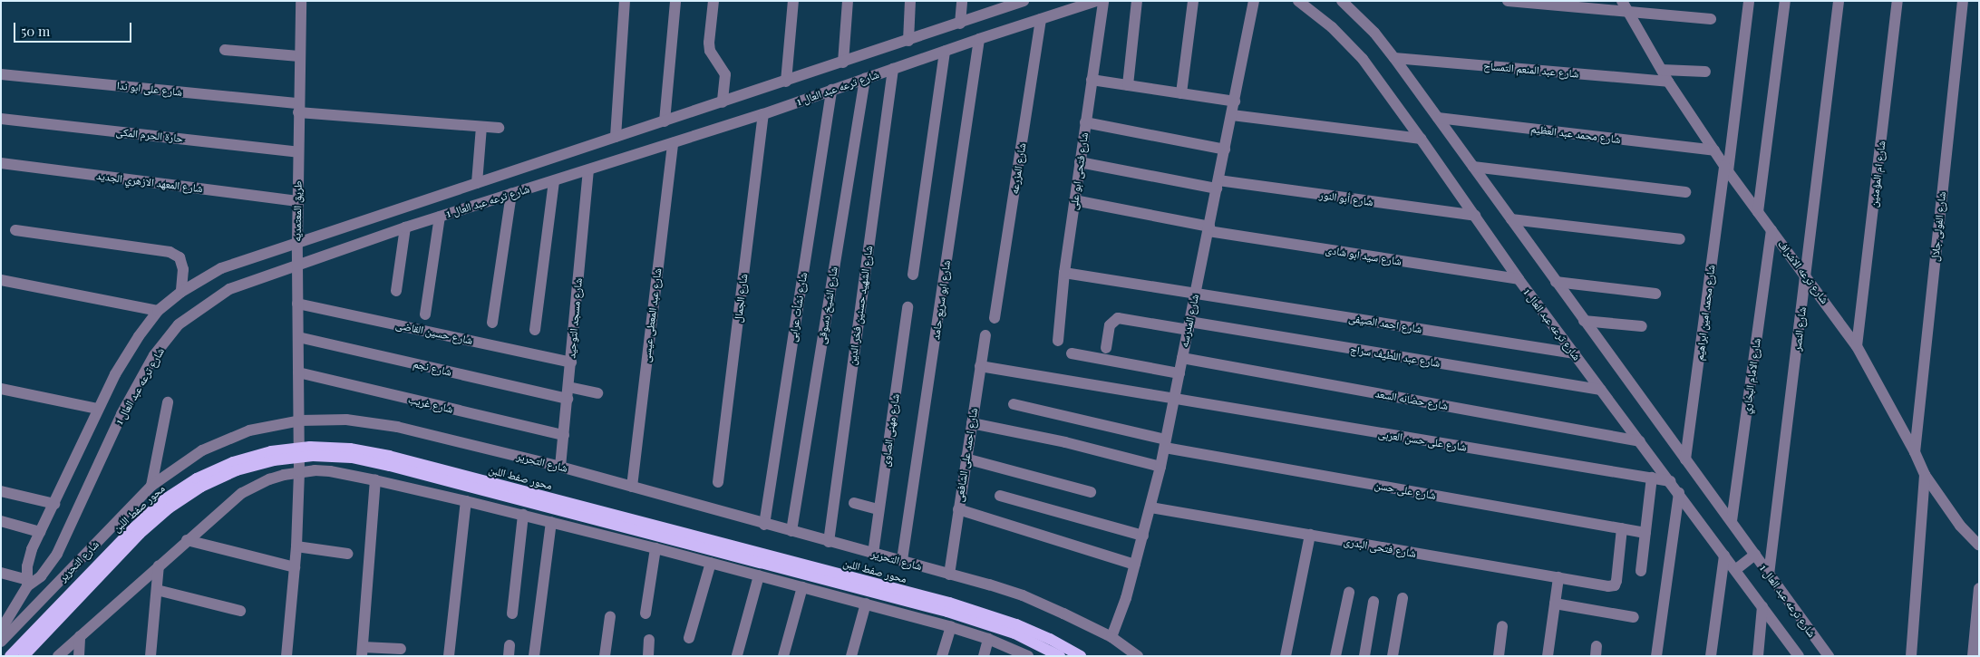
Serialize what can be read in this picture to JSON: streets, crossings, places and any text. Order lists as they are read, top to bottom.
{
  "streets": {
    "main road": ["محور صفط اللبن"],
    "street": [
      "شارع عبد المنعم التمساح",
      "شارع ترعه عبد العال 1",
      "شارع على ابو ندا",
      "شارع محمد عبد العظيم",
      "حارة الحرم المكى",
      "شارع المزرعه",
      "شارع فتحى ابو على",
      "شارع ام المؤمنين",
      "شارع المعهد الازهري الجديد",
      "شارع أبو النور",
      "طريق المعتمديه",
      "شارع الفولى جلال",
      "شارع سيد ابو شادى",
      "شارع ترعه الاشراف",
      "شارع الجمال",
      "شارع ابو سريع حامد",
      "شارع الشيخ دسوقى",
      "شارع الشهيد حسنين فخر الدين",
      "شارع نشأت عرابى",
      "شارع محمد امين ابراهيم",
      "شارع عبد المعطى عيسى",
      "شارع مسجد التوحيد",
      "شارع المدرسه",
      "شارع احمد الصيفى",
      "شارع النصر",
      "شارع حسين القاضى",
      "شارع عبد اللطيف سراج",
      "شارع نجم",
      "شارع الامام البخاري",
      "شارع حضانه السعد",
      "شارع غريب",
      "شارع مهنى الصاوى",
      "شارع على حسن العربى",
      "شارع احمد على الشافعى",
      "شارع التحرير",
      "شارع على حسن",
      "شارع فتحى البدرى"
    ]
  },
  "crossings": [
    ["شارع عبد المنعم التمساح", "شارع ترعه عبد العال 1"],
    ["شارع عبد المنعم التمساح", "شارع ترعه الاشراف"],
    ["شارع ترعه عبد العال 1", "شارع محمد عبد العظيم"],
    ["شارع ترعه عبد العال 1", "شارع المزرعه"],
    ["شارع ترعه عبد العال 1", "شارع أبو النور"],
    ["شارع ترعه عبد العال 1", "طريق المعتمديه"],
    ["شارع ترعه عبد العال 1", "شارع سيد ابو شادى"],
    ["شارع ترعه عبد العال 1", "شارع الجمال"],
    ["شارع ترعه عبد العال 1", "شارع ابو سريع حامد"],
    ["شارع ترعه عبد العال 1", "شارع الشيخ دسوقى"],
    ["شارع ترعه عبد العال 1", "شارع الشهيد حسنين فخر الدين"],
    ["شارع ترعه عبد العال 1", "شارع نشأت عرابى"],
    ["شارع ترعه عبد العال 1", "شارع محمد امين ابراهيم"],
    ["شارع ترعه عبد العال 1", "شارع عبد المعطى عيسى"],
    ["شارع ترعه عبد العال 1", "شارع مسجد التوحيد"],
    ["شارع ترعه عبد العال 1", "شارع احمد الصيفى"],
    ["شارع ترعه عبد العال 1", "شارع النصر"],
    ["شارع ترعه عبد العال 1", "شارع عبد اللطيف سراج"],
    ["شارع ترعه عبد العال 1", "شارع الامام البخاري"],
    ["شارع ترعه عبد العال 1", "شارع حضانه السعد"],
    ["شارع ترعه عبد العال 1", "شارع على حسن العربى"],
    ["شارع على ابو ندا", "طريق المعتمديه"],
    ["شارع محمد عبد العظيم", "شارع ترعه الاشراف"],
    ["حارة الحرم المكى", "طريق المعتمديه"],
    ["شارع فتحى ابو على", "شارع سيد ابو شادى"],
    ["شارع فتحى ابو على", "شارع احمد الصيفى"],
    ["شارع ام المؤمنين", "شارع ترعه الاشراف"],
    ["شارع المعهد الازهري الجديد", "طريق المعتمديه"],
    ["شارع أبو النور", "شارع المدرسه"],
    ["طريق المعتمديه", "شارع حسين القاضى"],
    ["طريق المعتمديه", "شارع نجم"],
    ["طريق المعتمديه", "شارع غريب"],
    ["طريق المعتمديه", "شارع التحرير"],
    ["شارع الفولى جلال", "شارع ترعه الاشراف"],
    ["شارع سيد ابو شادى", "شارع المدرسه"],
    ["شارع ترعه الاشراف", "شارع محمد امين ابراهيم"],
    ["شارع ترعه الاشراف", "شارع النصر"],
    ["شارع ترعه الاشراف", "شارع الامام البخاري"],
    ["شارع ابو سريع حامد", "شارع التحرير"],
    ["شارع الشيخ دسوقى", "شارع التحرير"],
    ["شارع الشهيد حسنين فخر الدين", "شارع التحرير"],
    ["شارع نشأت عرابى", "شارع التحرير"],
    ["شارع عبد المعطى عيسى", "شارع التحرير"],
    ["شارع مسجد التوحيد", "شارع حسين القاضى"],
    ["شارع مسجد التوحيد", "شارع نجم"],
    ["شارع مسجد التوحيد", "شارع غريب"],
    ["شارع مسجد التوحيد", "شارع التحرير"],
    ["شارع المدرسه", "شارع احمد الصيفى"],
    ["شارع المدرسه", "شارع عبد اللطيف سراج"],
    ["شارع المدرسه", "شارع حضانه السعد"],
    ["شارع المدرسه", "شارع على حسن العربى"],
    ["شارع المدرسه", "شارع التحرير"],
    ["شارع المدرسه", "شارع على حسن"],
    ["شارع المدرسه", "شارع فتحى البدرى"],
    ["شارع مهنى الصاوى", "شارع التحرير"],
    ["شارع على حسن العربى", "شارع احمد على الشافعى"],
    ["شارع احمد على الشافعى", "شارع التحرير"],
    ["شارع على حسن", "شارع فتحى البدرى"]
  ],
  "scale_bar": "50 m"
}
